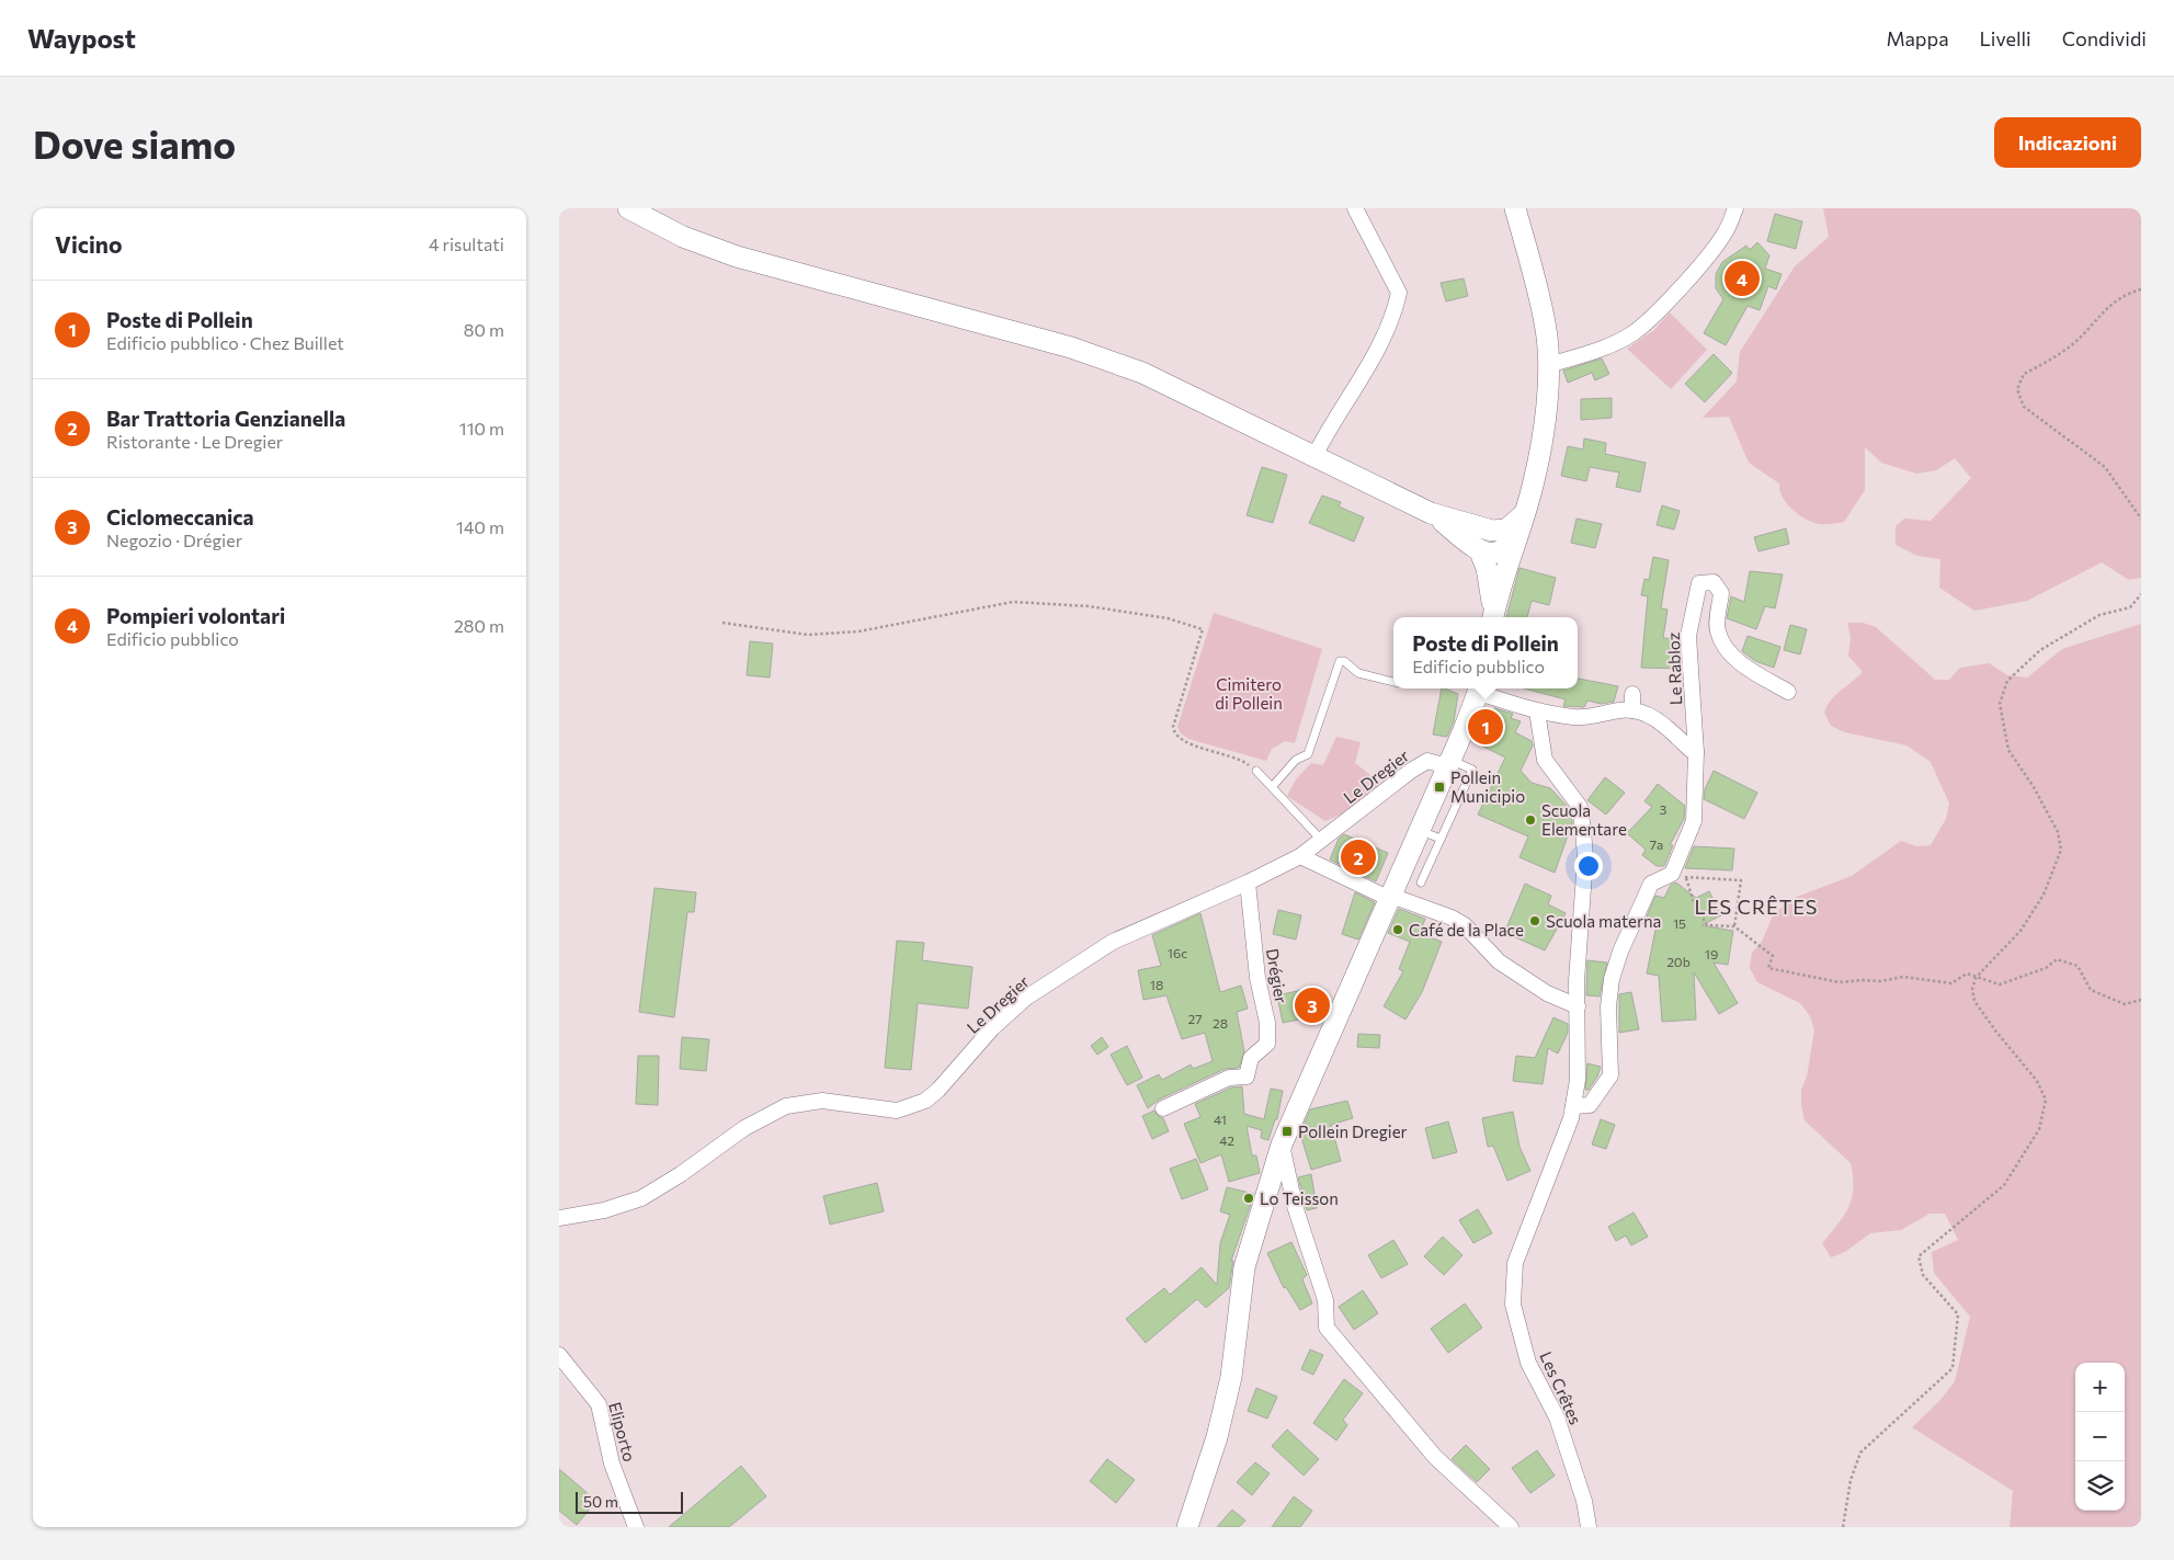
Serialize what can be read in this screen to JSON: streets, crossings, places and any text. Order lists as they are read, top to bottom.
{
  "streets": {
    "street": [
      "Le Rabloz",
      "Le Dregier",
      "Drégier",
      "Les Crêtes",
      "Eliporto"
    ]
  },
  "crossings": [
    ["Le Dregier", "Drégier"]
  ],
  "districts": ["LES CRÊTES"],
  "parks": ["Cimitero di Pollein"],
  "places": {
    "transit": ["Pollein Municipio", "Pollein Dregier"],
    "other": [
      "Scuola Elementare",
      "Scuola materna",
      "Café de la Place",
      "Lo Teisson"
    ]
  },
  "house_numbers": [
    "3",
    "7a",
    "15",
    "16c",
    "19",
    "20b",
    "18",
    "27",
    "28",
    "41",
    "42"
  ],
  "scale_bar": "50 m",
  "page": {
    "header": "Waypost",
    "nav": ["Mappa", "Livelli", "Condividi"],
    "buttons": "Indicazioni",
    "title": "Dove siamo",
    "heading": ["Vicino", "4 risultati"],
    "pins": [
      "4",
      "1",
      "2",
      "3"
    ],
    "list": [
      {
        "mark": "1",
        "name": "Poste di Pollein",
        "note": "Edificio pubblico · Chez Buillet",
        "value": "80 m"
      },
      {
        "mark": "2",
        "name": "Bar Trattoria Genzianella",
        "note": "Ristorante · Le Dregier",
        "value": "110 m"
      },
      {
        "mark": "3",
        "name": "Ciclomeccanica",
        "note": "Negozio · Drégier",
        "value": "140 m"
      },
      {
        "mark": "4",
        "name": "Pompieri volontari",
        "note": "Edificio pubblico",
        "value": "280 m"
      }
    ],
    "popup": ["Poste di Pollein", "Edificio pubblico"],
    "map_buttons": ["+", "−"],
    "scale": "50 m"
  }
}
